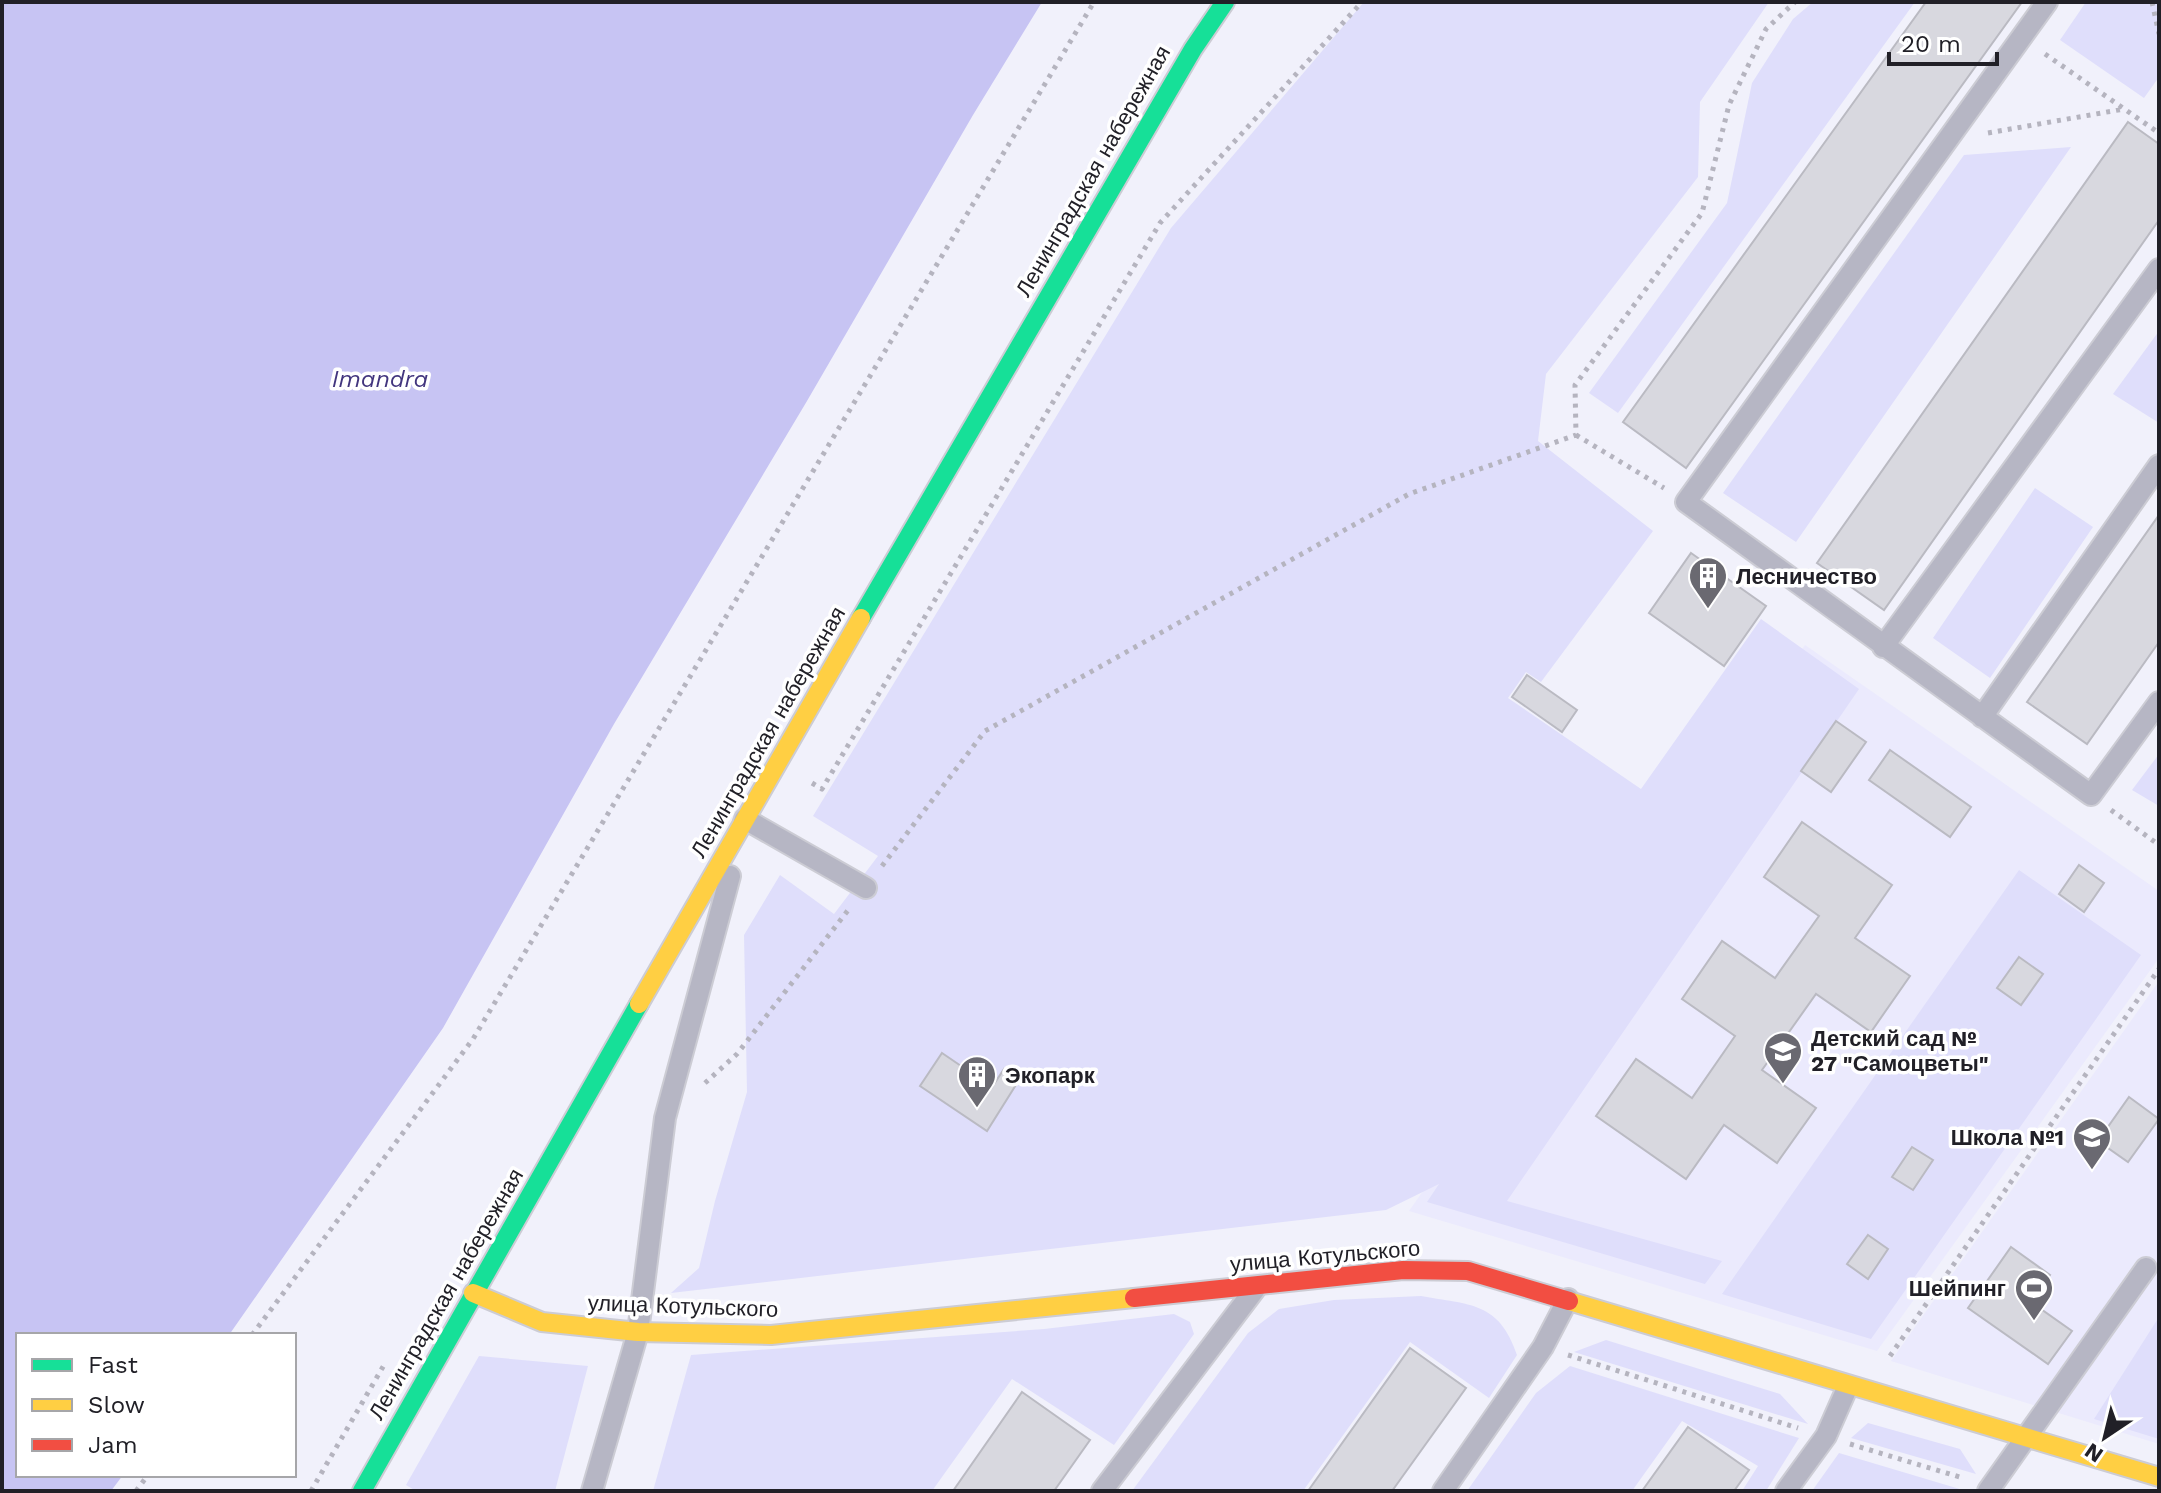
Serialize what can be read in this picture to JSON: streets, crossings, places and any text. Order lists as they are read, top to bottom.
{
  "streets": {
    "main road": ["Ленинградская набережная", "улица Котульского"]
  },
  "crossings": [
    ["Ленинградская набережная", "улица Котульского"]
  ],
  "water": ["Imandra"],
  "places": {
    "building": ["Лесничество", "Экопарк"],
    "school or university": ["Детский сад № 27 \"Самоцветы\"", "Школа №1"],
    "sports": ["Шейпинг"]
  },
  "legend": ["Fast", "Slow", "Jam"],
  "scale_bar": "20 m",
  "north": "bottom left"
}
